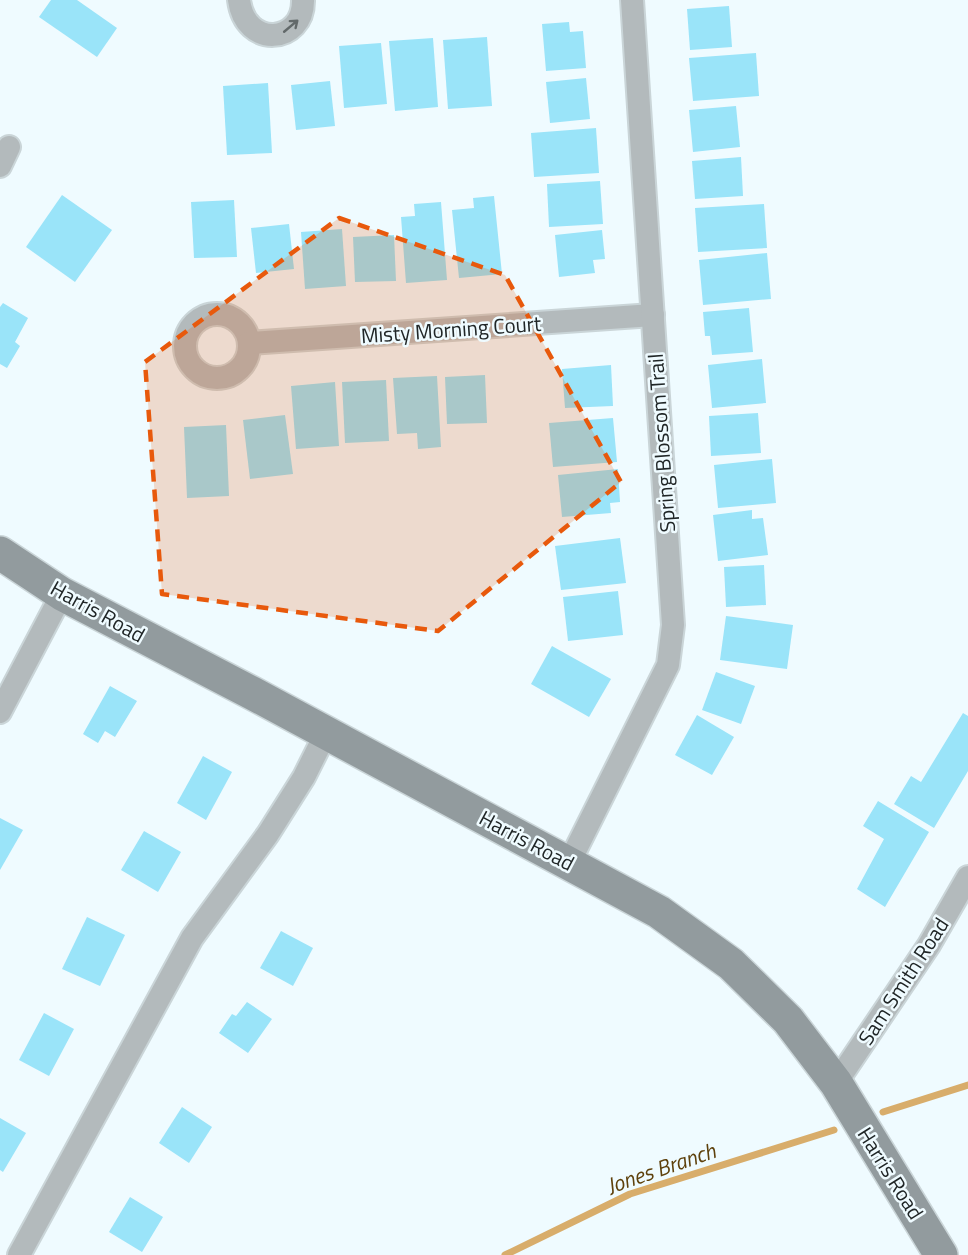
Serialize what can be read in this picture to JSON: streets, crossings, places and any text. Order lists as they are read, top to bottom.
{
  "streets": {
    "street": [
      "Misty Morning Court",
      "Spring Blossom Trail",
      "Harris Road",
      "Sam Smith Road"
    ]
  },
  "crossings": [
    ["Misty Morning Court", "Spring Blossom Trail"],
    ["Spring Blossom Trail", "Harris Road"],
    ["Harris Road", "Sam Smith Road"]
  ],
  "water": ["Jones Branch"]
}
